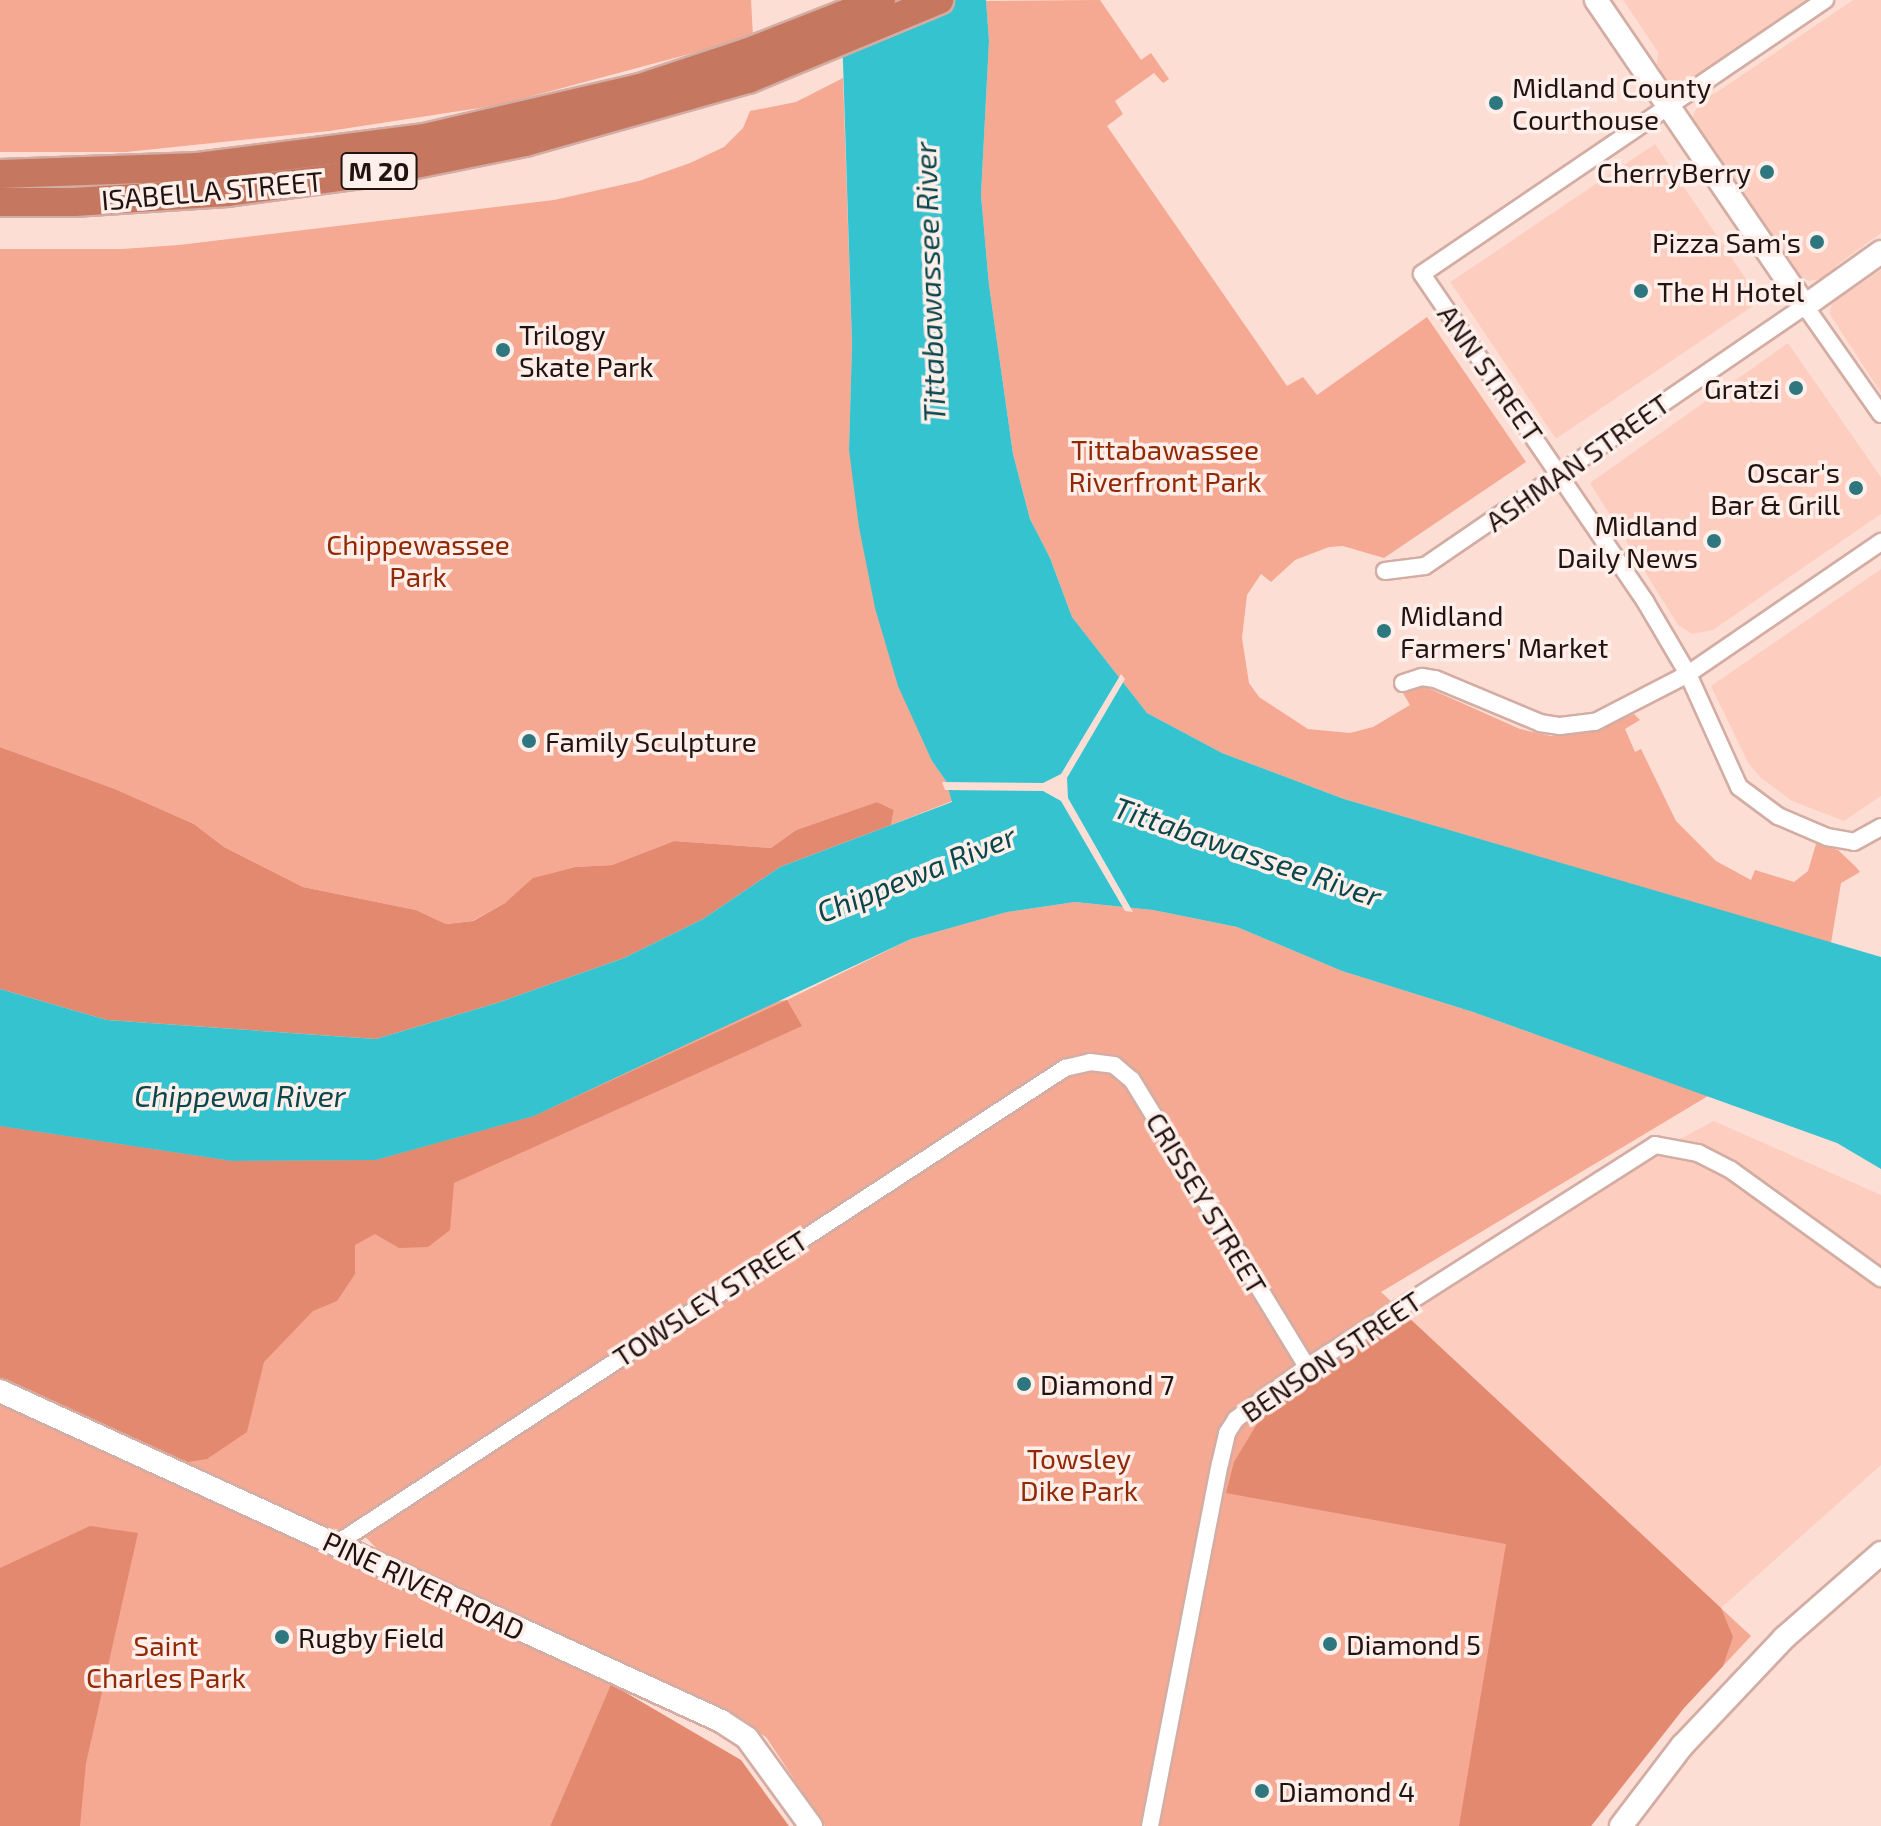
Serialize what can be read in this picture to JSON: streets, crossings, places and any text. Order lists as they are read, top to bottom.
{
  "streets": {
    "highway": ["M 20", "ISABELLA STREET"],
    "street": [
      "ANN STREET",
      "ASHMAN STREET",
      "CRISSEY STREET",
      "TOWSLEY STREET",
      "BENSON STREET",
      "PINE RIVER ROAD"
    ]
  },
  "crossings": [
    ["M 20", "ISABELLA STREET"],
    ["ANN STREET", "ASHMAN STREET"],
    ["CRISSEY STREET", "TOWSLEY STREET"],
    ["CRISSEY STREET", "BENSON STREET"],
    ["TOWSLEY STREET", "PINE RIVER ROAD"]
  ],
  "water": ["Tittabawassee River", "Chippewa River"],
  "parks": [
    "Tittabawassee Riverfront Park",
    "Chippewassee Park",
    "Towsley Dike Park",
    "Saint Charles Park"
  ],
  "places": [
    "Midland County Courthouse",
    "CherryBerry",
    "Pizza Sam's",
    "The H Hotel",
    "Trilogy Skate Park",
    "Gratzi",
    "Oscar's Bar & Grill",
    "Midland Daily News",
    "Midland Farmers' Market",
    "Family Sculpture",
    "Diamond 7",
    "Rugby Field",
    "Diamond 5",
    "Diamond 4"
  ]
}
